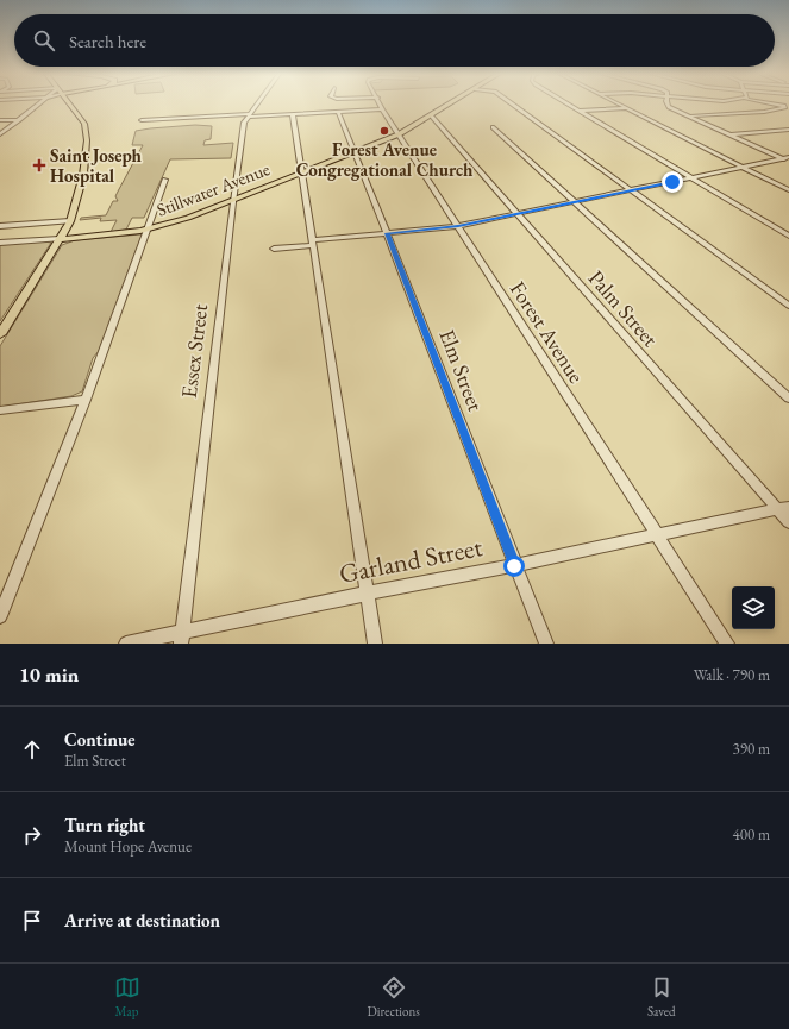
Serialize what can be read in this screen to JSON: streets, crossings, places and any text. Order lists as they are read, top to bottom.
{
  "streets": {
    "main road": ["Stillwater Avenue"],
    "street": [
      "Palm Street",
      "Forest Avenue",
      "Essex Street",
      "Elm Street",
      "Garland Street"
    ]
  },
  "crossings": [
    ["Stillwater Avenue", "Palm Street"],
    ["Stillwater Avenue", "Forest Avenue"],
    ["Stillwater Avenue", "Essex Street"],
    ["Stillwater Avenue", "Elm Street"],
    ["Palm Street", "Garland Street"],
    ["Forest Avenue", "Garland Street"],
    ["Essex Street", "Garland Street"],
    ["Elm Street", "Garland Street"]
  ],
  "places": {
    "other": ["Forest Avenue Congregational Church"],
    "health": ["Saint Joseph Hospital"]
  },
  "page": {
    "search": "Search here",
    "heading": ["10 min", "Walk · 790 m"],
    "list": [
      ["Continue", "Elm Street", "390 m"],
      ["Turn right", "Mount Hope Avenue", "400 m"],
      "Arrive at destination"
    ],
    "nav": ["Map", "Directions", "Saved"]
  }
}
